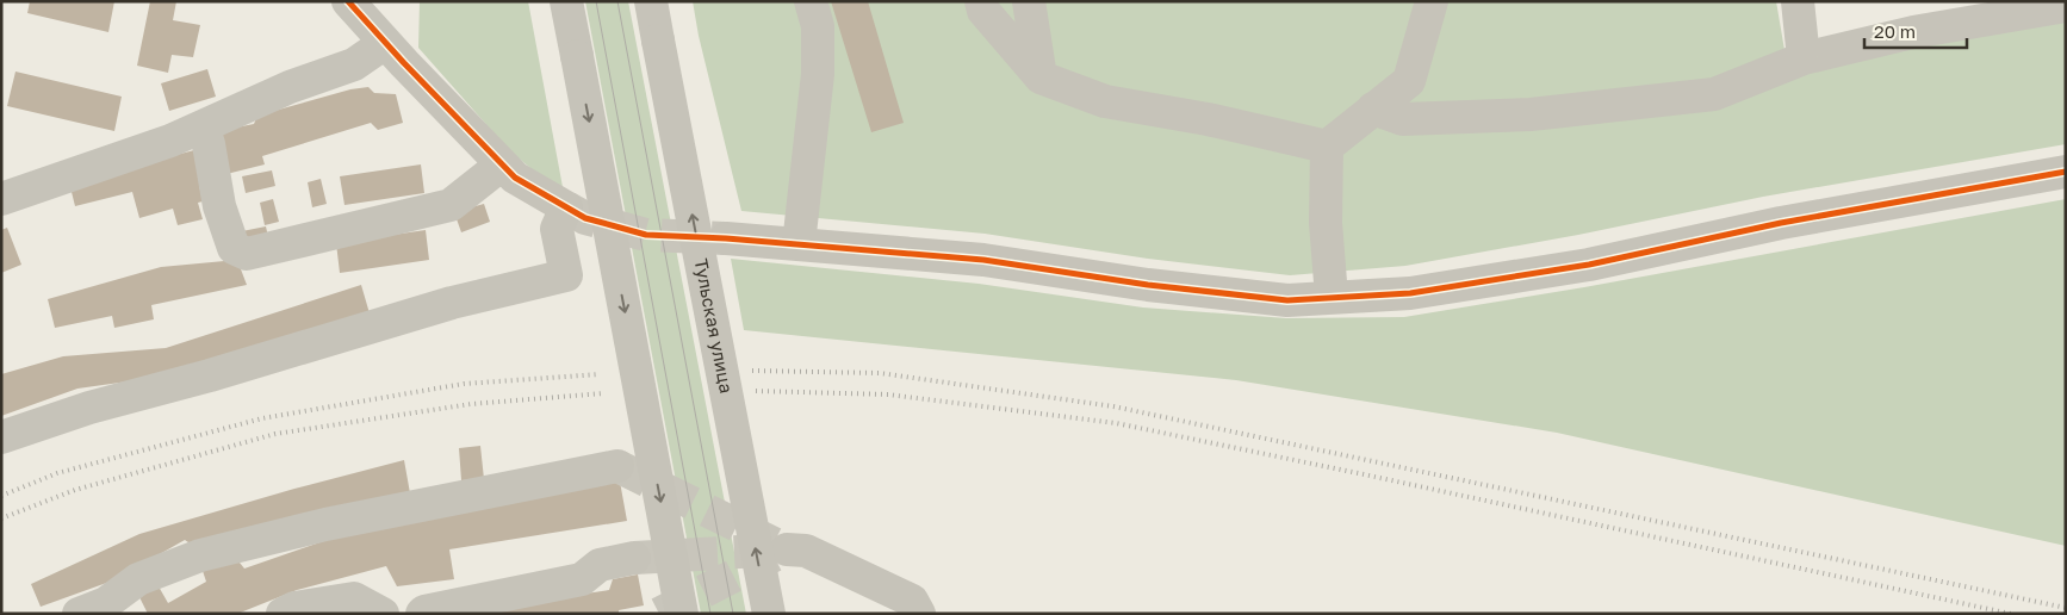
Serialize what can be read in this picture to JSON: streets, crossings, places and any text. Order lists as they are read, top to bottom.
{
  "streets": {
    "street": ["Тульская улица"]
  },
  "scale_bar": "20 m"
}
